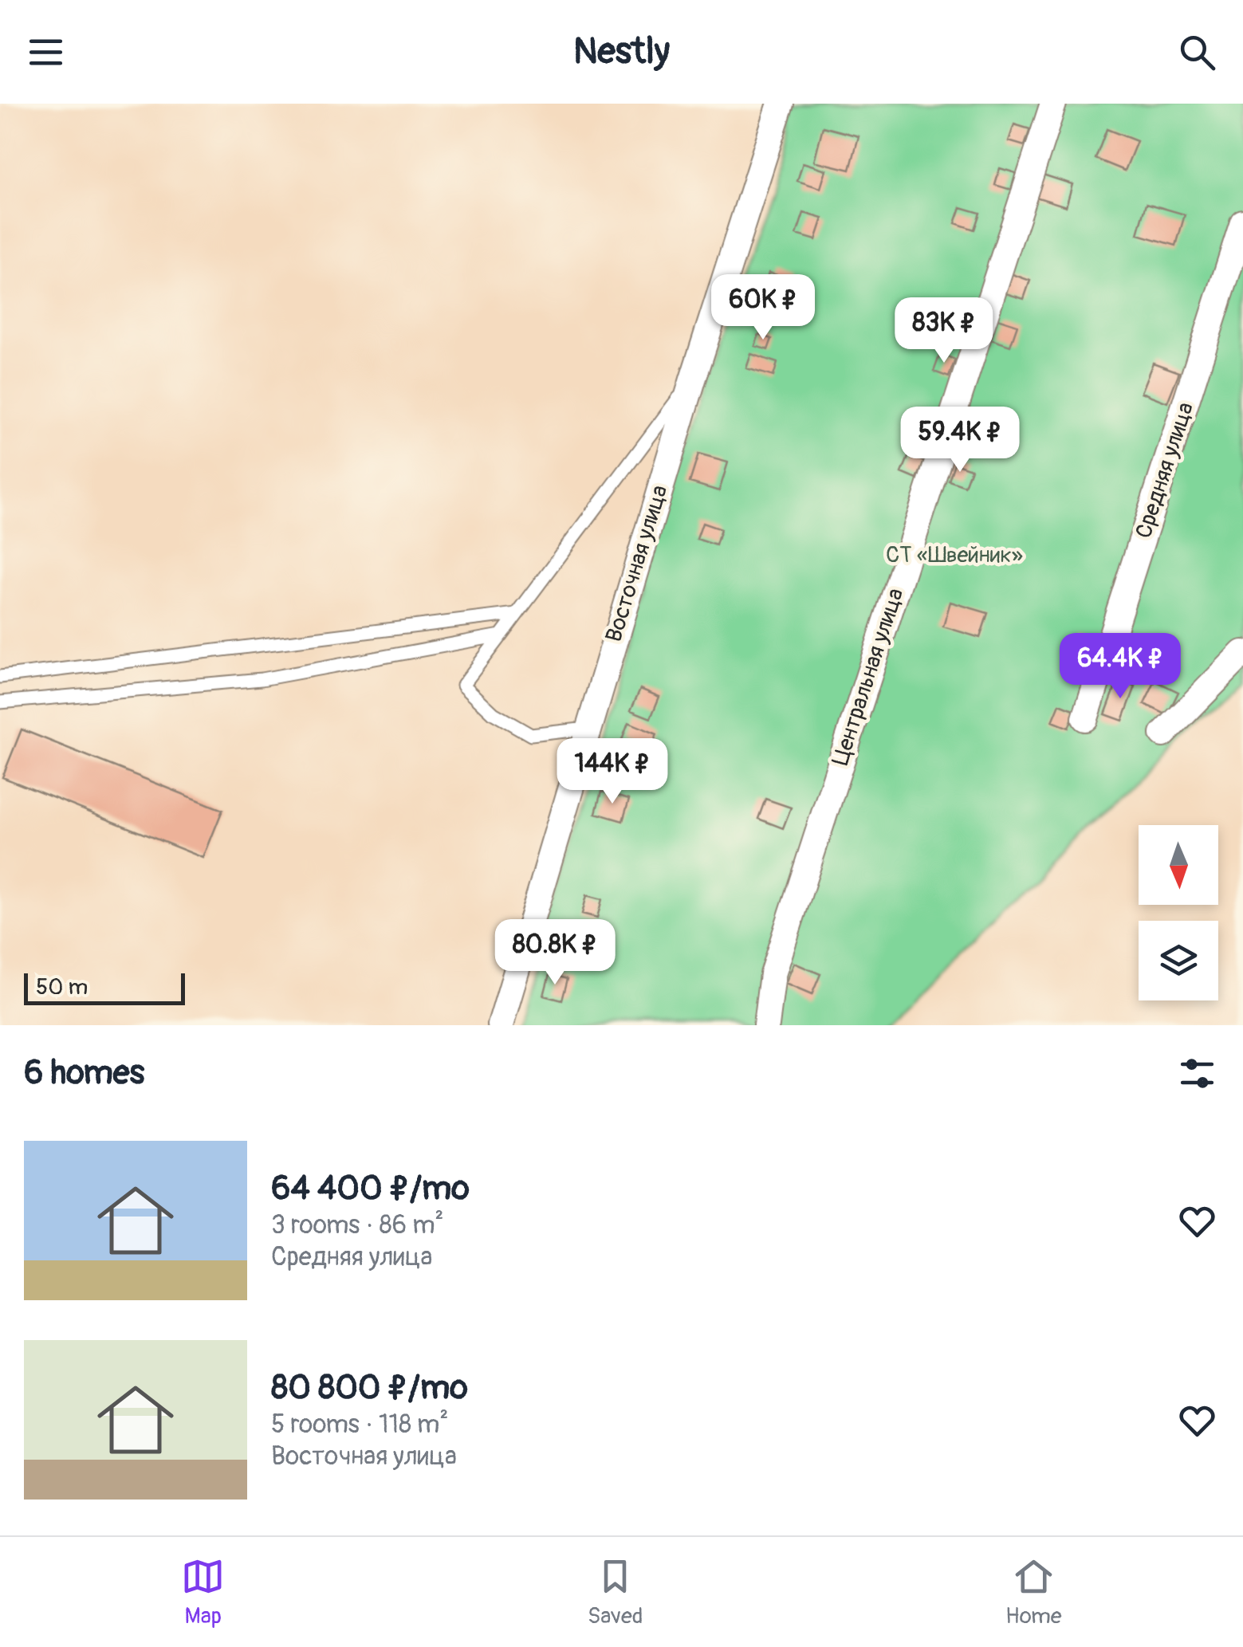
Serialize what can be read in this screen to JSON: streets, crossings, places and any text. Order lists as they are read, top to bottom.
{
  "streets": {
    "street": ["Средняя улица", "Восточная улица", "Центральная улица"]
  },
  "parks": ["СТ «Швейник»"],
  "scale_bar": "50 m",
  "north": "bottom",
  "page": {
    "header": "Nestly",
    "price": [
      "60K ₽",
      "83K ₽",
      "59.4K ₽",
      "64.4K ₽",
      "144K ₽",
      "80.8K ₽"
    ],
    "scale": "50 m",
    "heading": "6 homes",
    "list": [
      {
        "name": "64 400 ₽/mo",
        "note": "3 rooms · 86 m² · Средняя улица"
      },
      {
        "name": "80 800 ₽/mo",
        "note": "5 rooms · 118 m² · Восточная улица"
      }
    ],
    "tabs": ["Map", "Saved", "Home"]
  }
}
